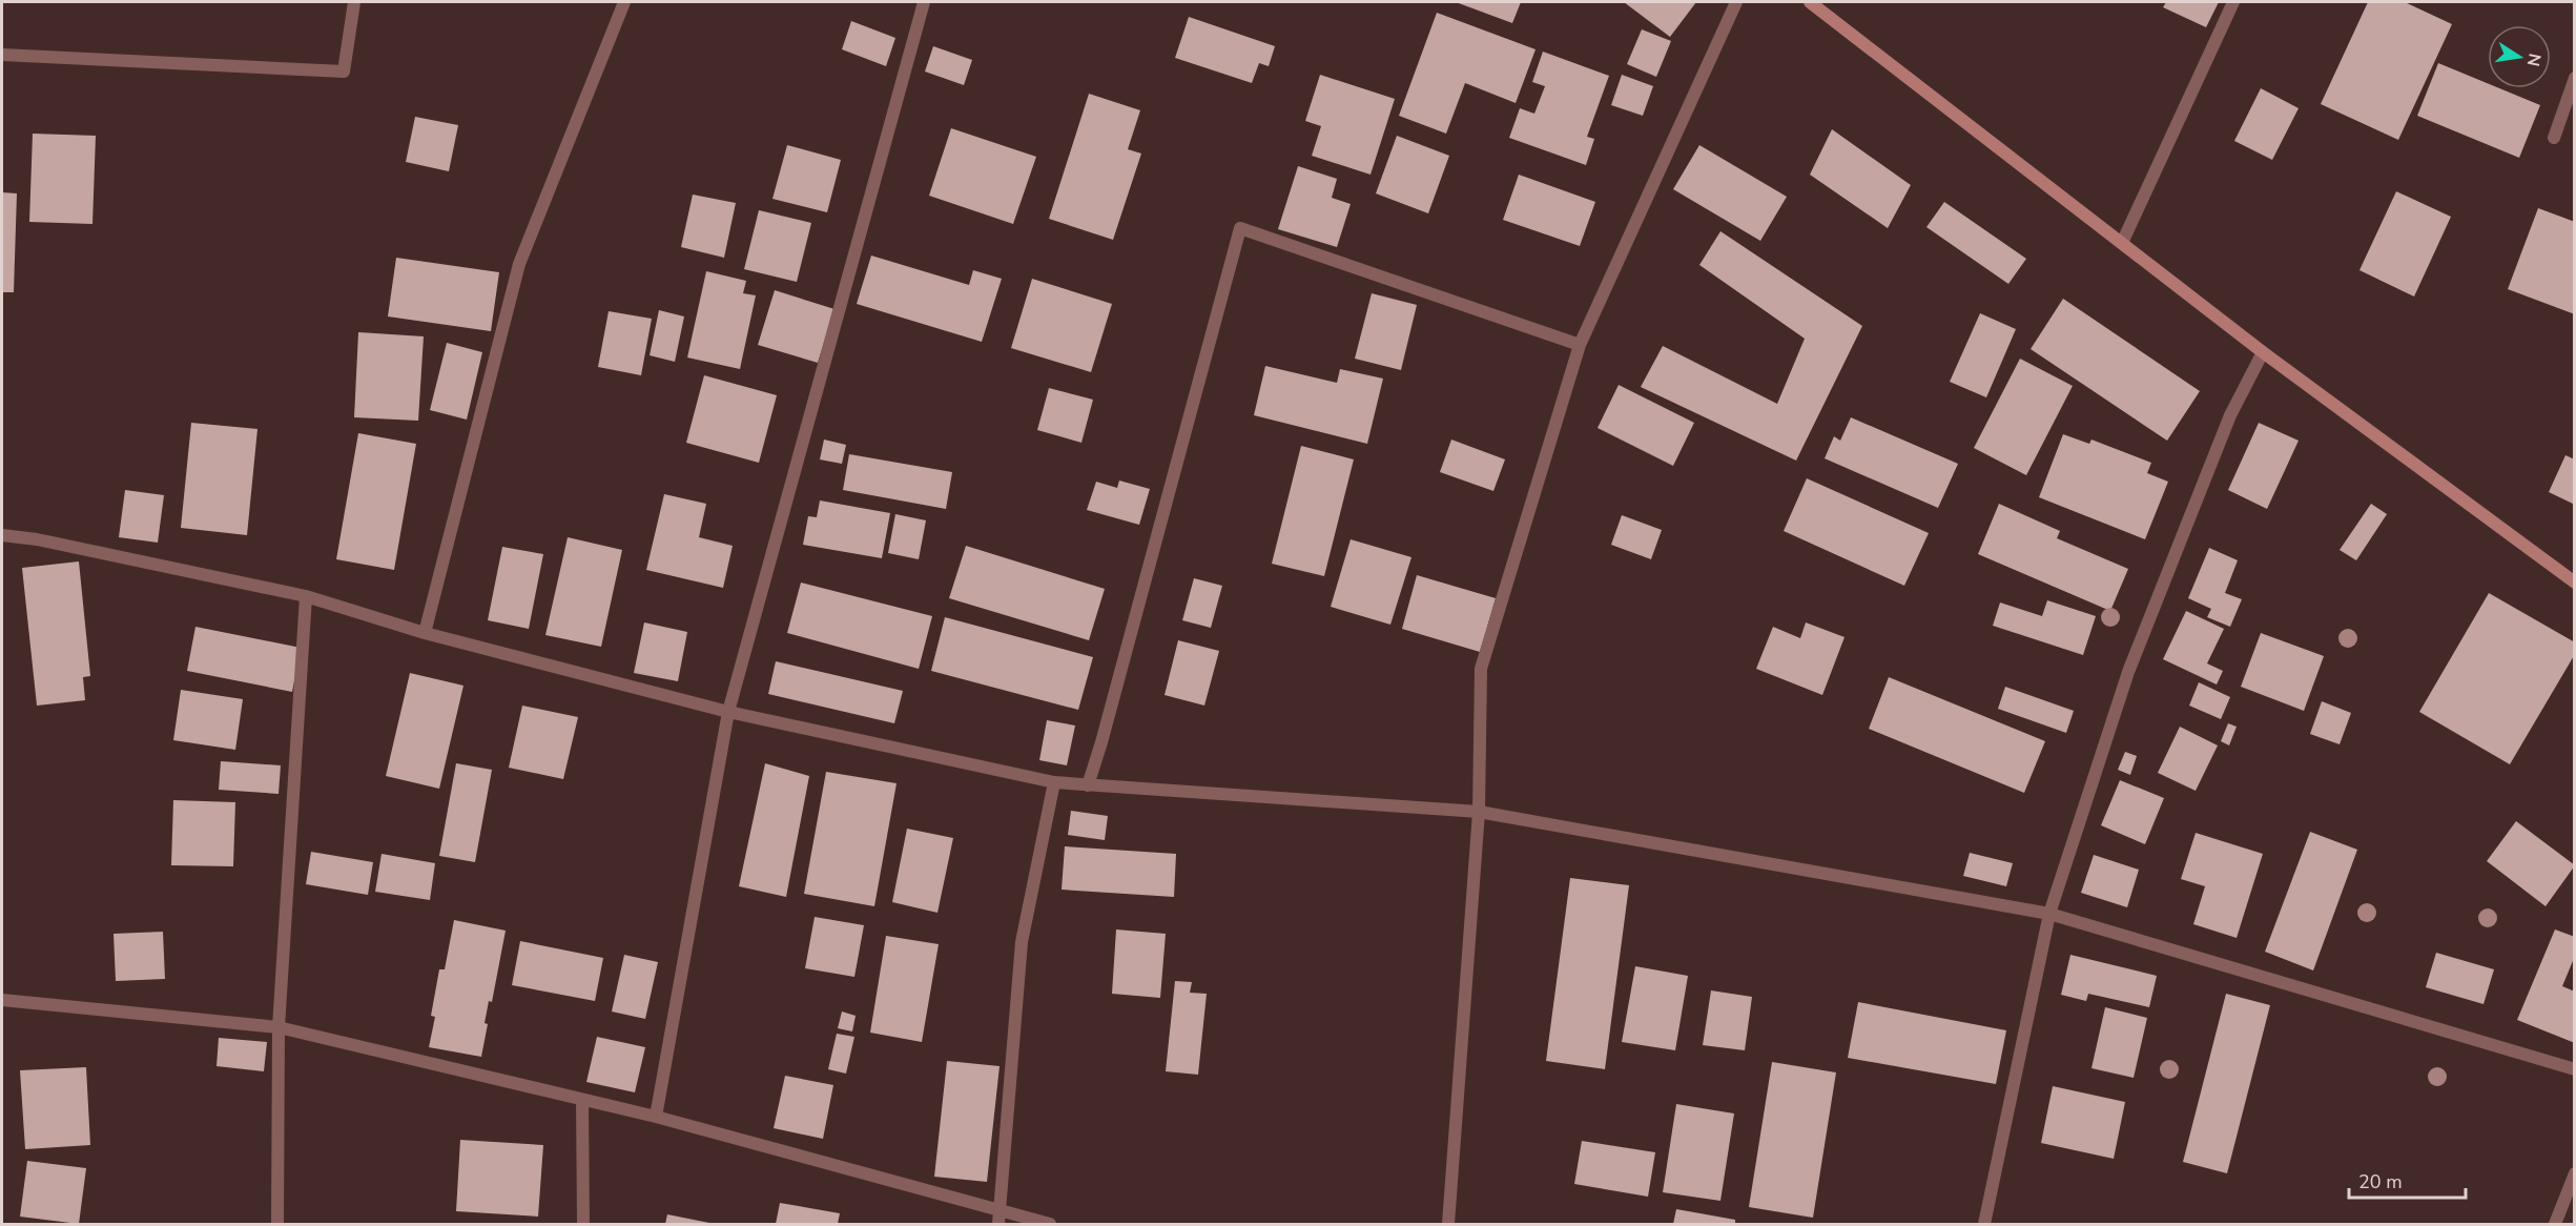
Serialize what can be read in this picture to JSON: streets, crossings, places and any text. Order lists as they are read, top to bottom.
{
  "scale_bar": "20 m",
  "north": "right"
}
